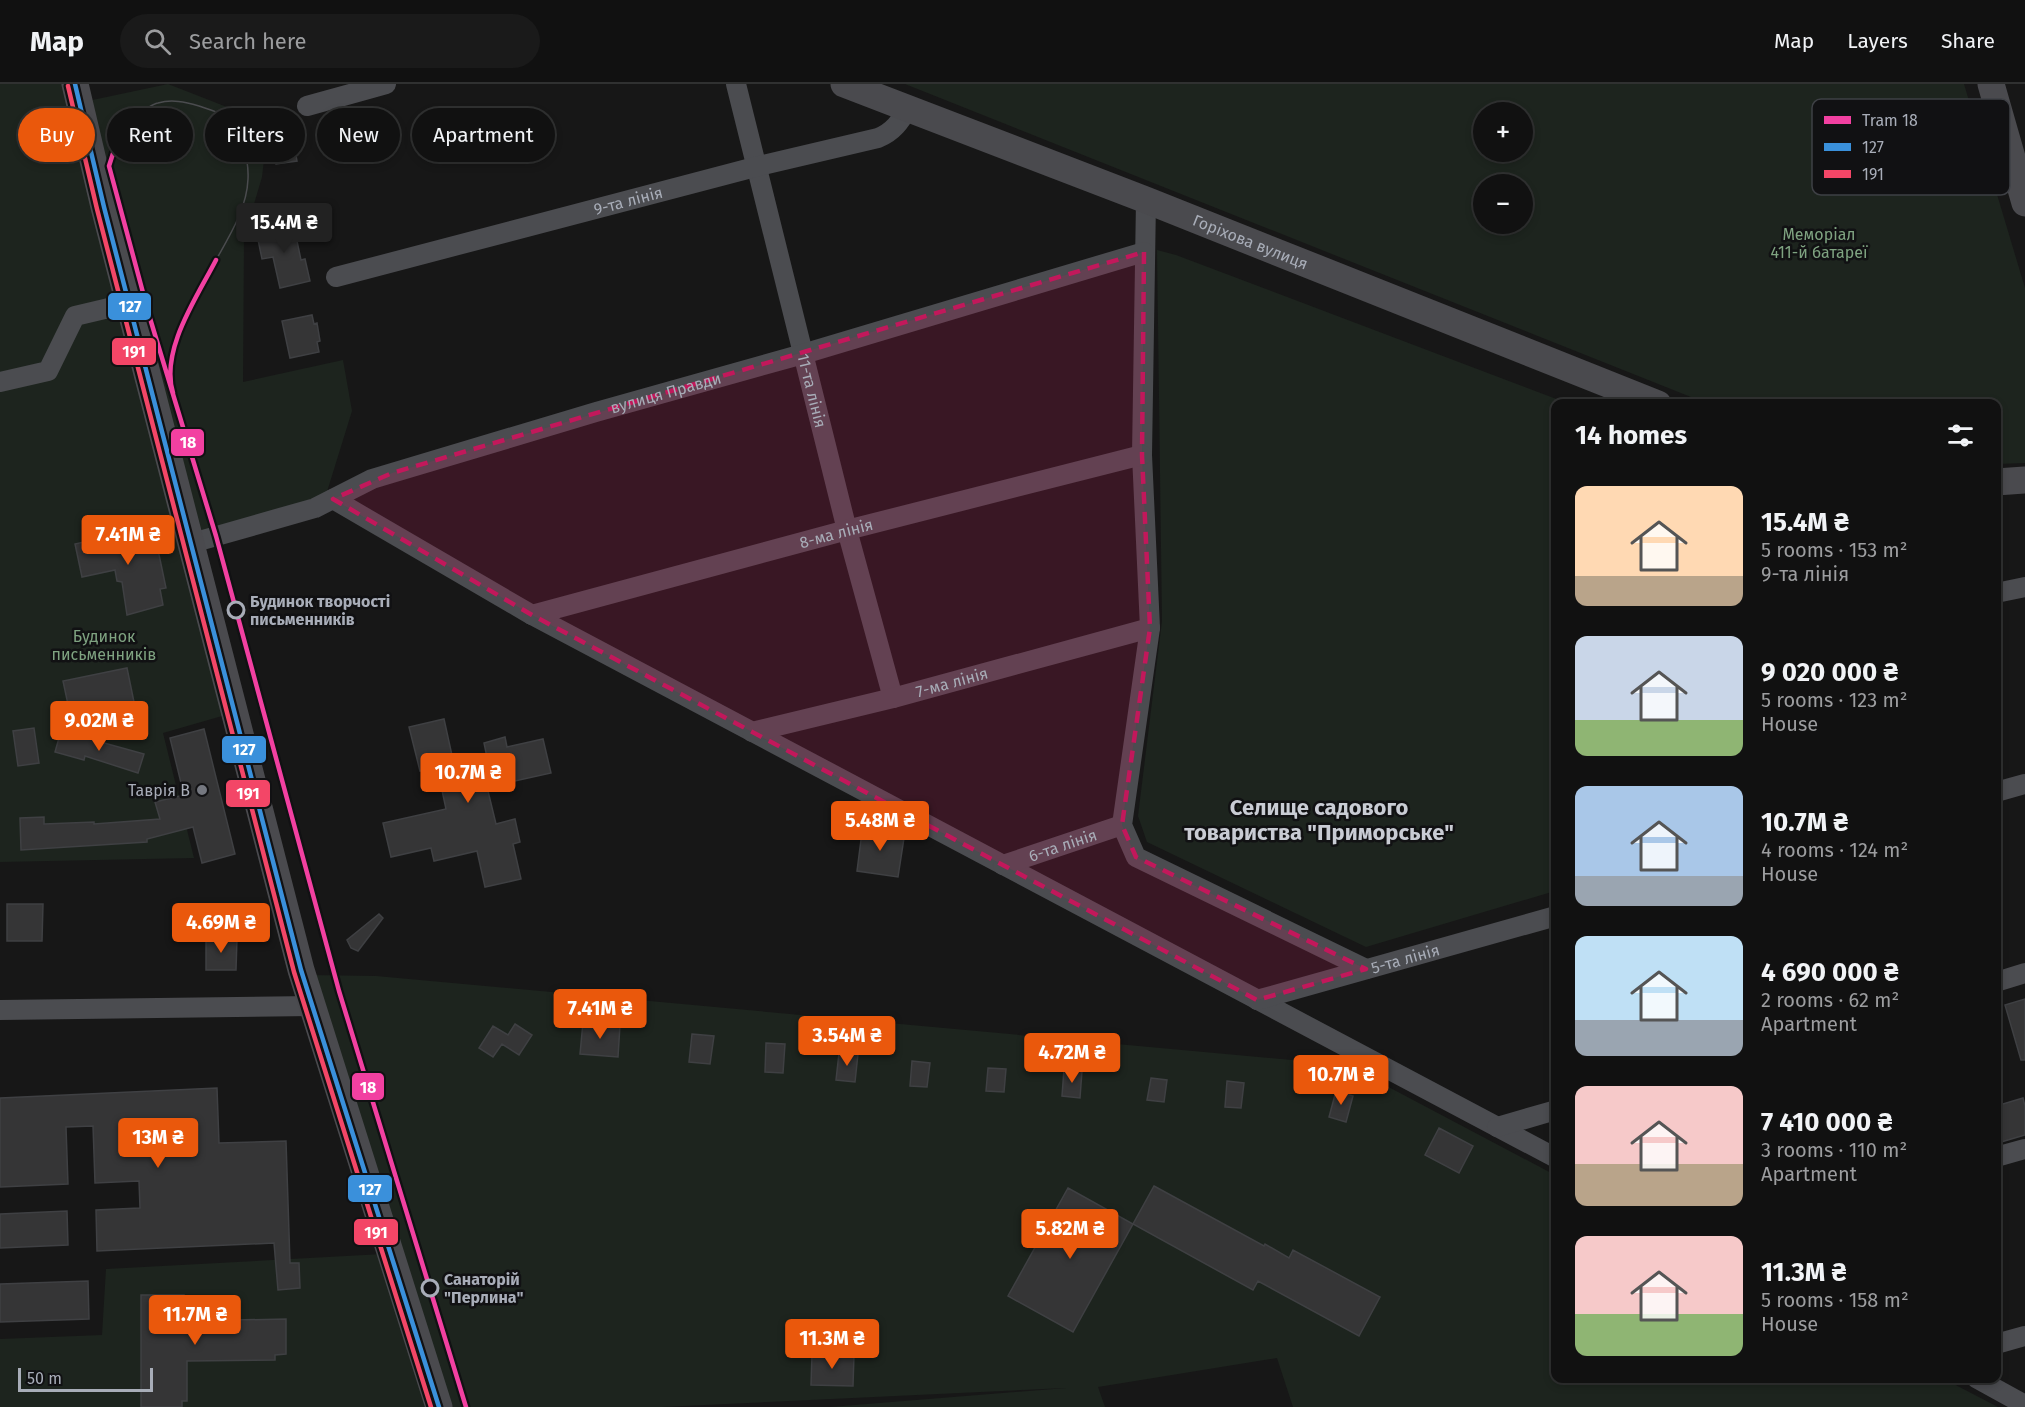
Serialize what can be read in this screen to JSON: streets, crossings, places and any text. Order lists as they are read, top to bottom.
{
  "streets": {
    "street": [
      "9-та лінія",
      "Горіхова вулиця",
      "вулиця Правди",
      "11-та лінія",
      "8-ма лінія",
      "7-ма лінія",
      "6-та лінія",
      "5-та лінія"
    ]
  },
  "crossings": [
    ["9-та лінія", "Горіхова вулиця"],
    ["9-та лінія", "11-та лінія"],
    ["вулиця Правди", "11-та лінія"],
    ["11-та лінія", "8-ма лінія"],
    ["11-та лінія", "7-ма лінія"]
  ],
  "districts": ["Селище садового товариства \"Приморське\""],
  "parks": ["Меморіал 411-й батареї", "Будинок письменників"],
  "places": ["Будинок творчості письменників", "Таврія В", "Санаторій \"Перлина\""],
  "lines": ["transit line 127", "transit line 191", "tram line 18"],
  "legend": ["Tram 18", "127", "191"],
  "scale_bar": "50 m",
  "page": {
    "header": "Map",
    "search": "Search here",
    "nav": ["Map", "Layers", "Share"],
    "map_buttons": ["+", "−"],
    "chip": [
      "Buy",
      "Rent",
      "Filters",
      "New",
      "Apartment"
    ],
    "price": [
      "15.4M ₴",
      "7.41M ₴",
      "9.02M ₴",
      "10.7M ₴",
      "5.48M ₴",
      "4.69M ₴",
      "7.41M ₴",
      "3.54M ₴",
      "4.72M ₴",
      "10.7M ₴",
      "13M ₴",
      "5.82M ₴",
      "11.7M ₴",
      "11.3M ₴"
    ],
    "heading": "14 homes",
    "list": [
      {
        "name": "15.4M ₴",
        "note": "5 rooms · 153 m² · 9-та лінія"
      },
      {
        "name": "9 020 000 ₴",
        "note": "5 rooms · 123 m² · House"
      },
      {
        "name": "10.7M ₴",
        "note": "4 rooms · 124 m² · House"
      },
      {
        "name": "4 690 000 ₴",
        "note": "2 rooms · 62 m² · Apartment"
      },
      {
        "name": "7 410 000 ₴",
        "note": "3 rooms · 110 m² · Apartment"
      },
      {
        "name": "11.3M ₴",
        "note": "5 rooms · 158 m² · House"
      }
    ],
    "scale": "50 m"
  }
}
